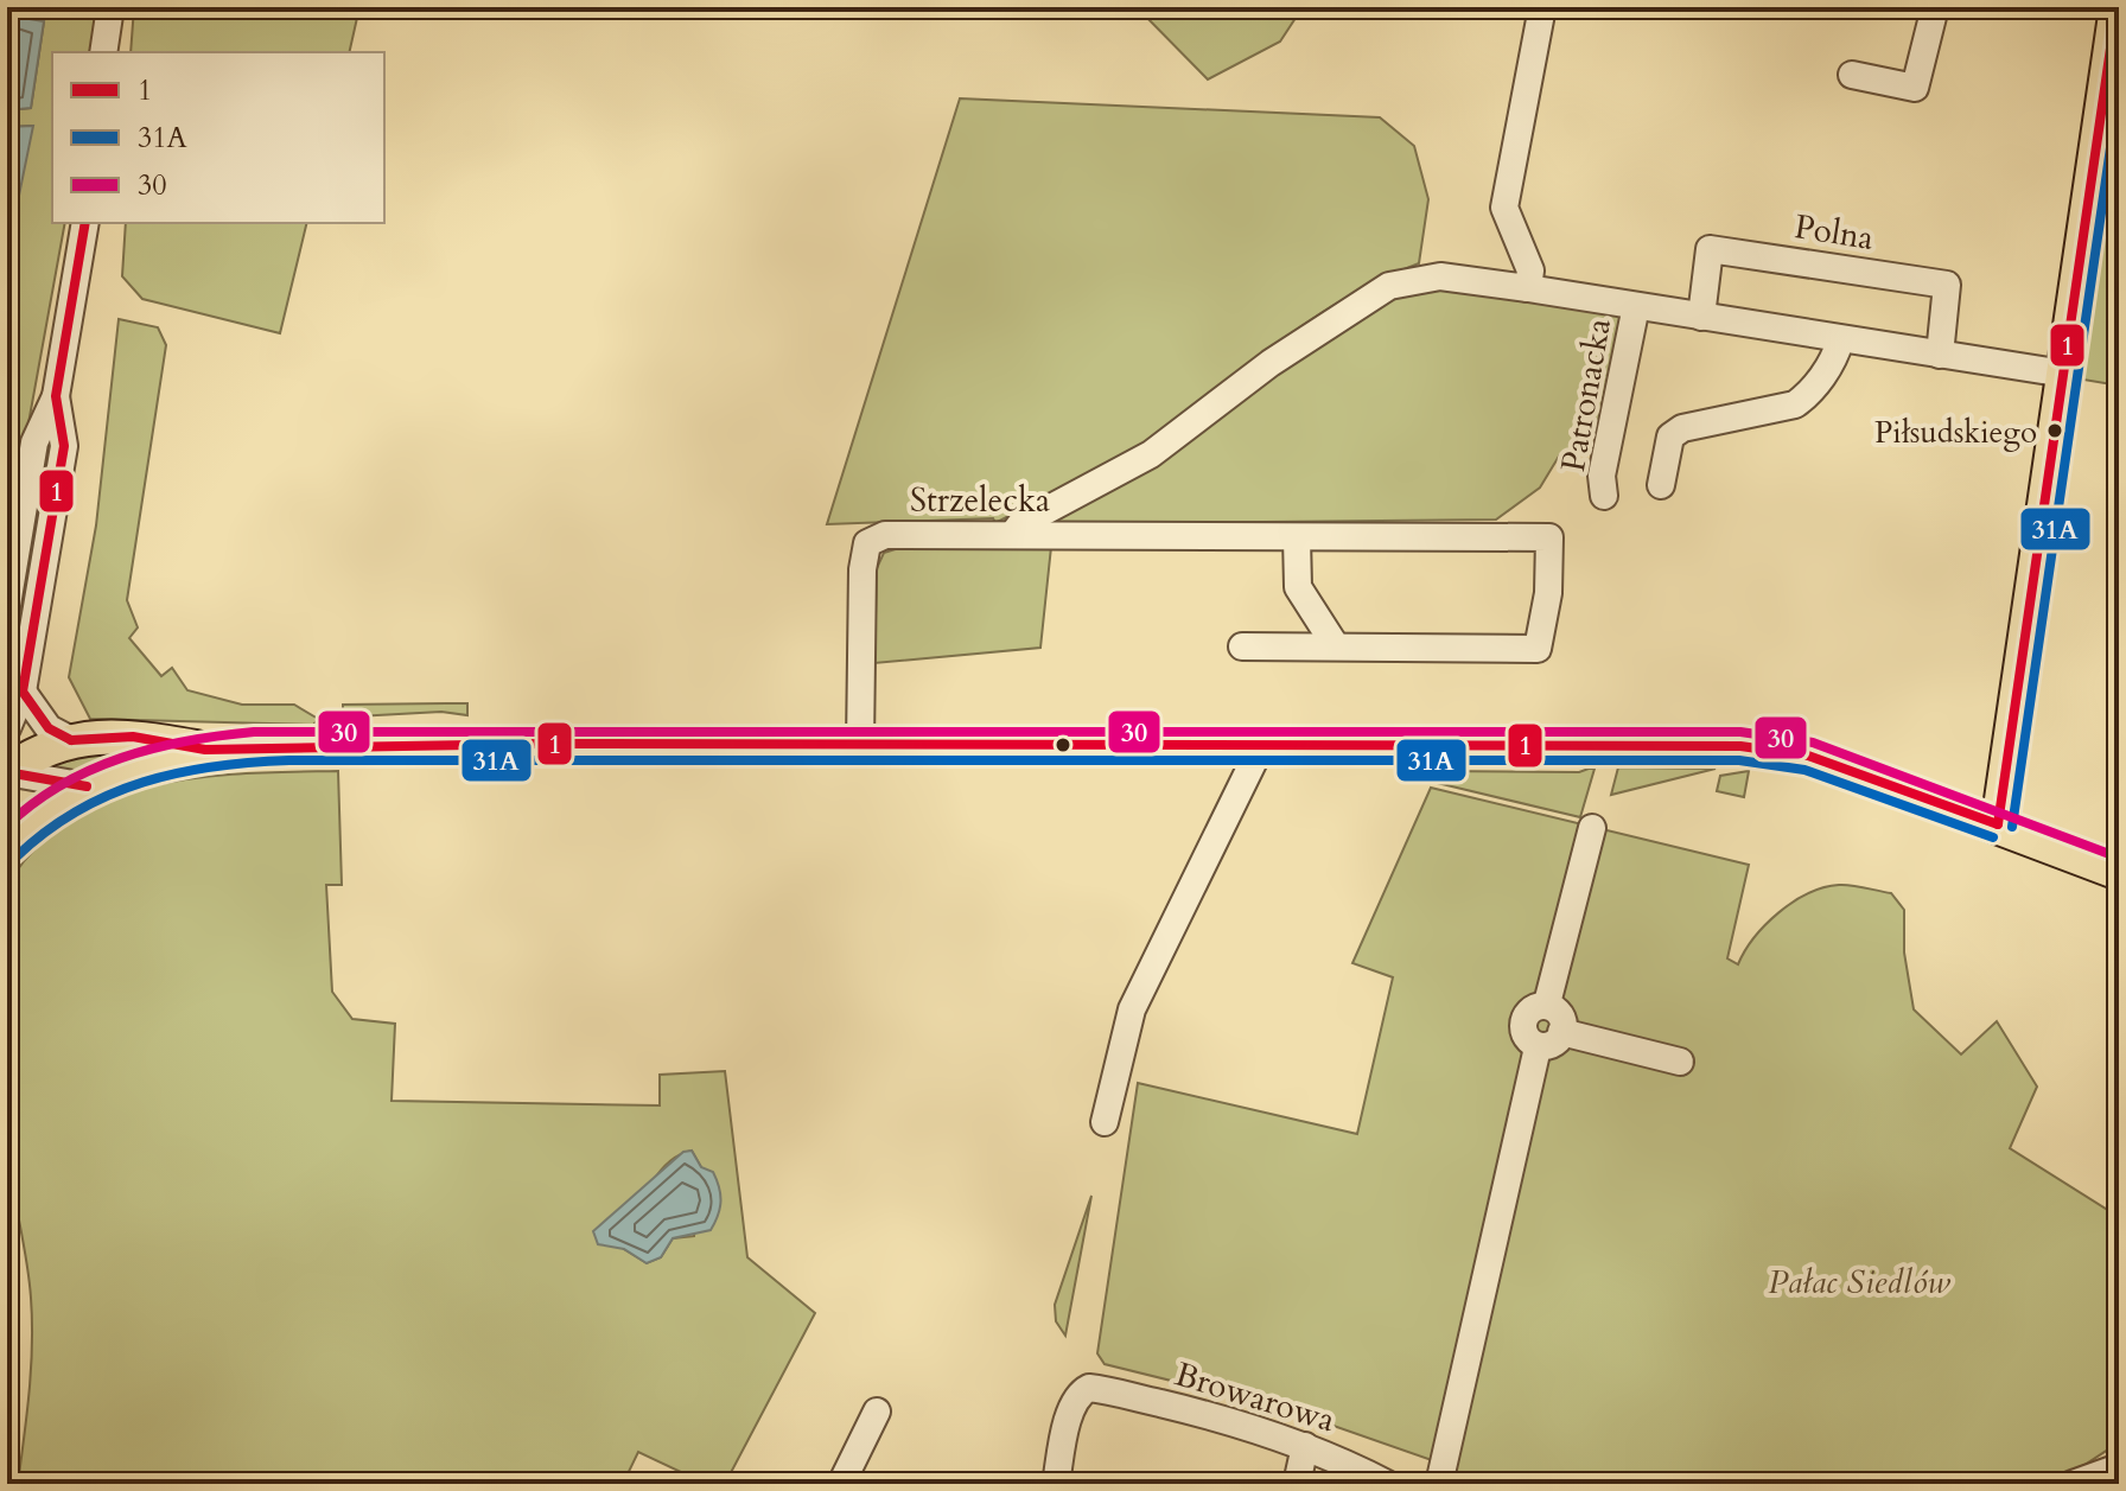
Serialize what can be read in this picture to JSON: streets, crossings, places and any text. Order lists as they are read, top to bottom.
{
  "streets": {
    "street": [
      "Polna",
      "Patronacka",
      "Strzelecka",
      "Browarowa"
    ]
  },
  "parks": ["Pałac Siedlów"],
  "places": ["Piłsudskiego"],
  "lines": ["transit line 1", "transit line 31A", "transit line 30"],
  "legend": ["1", "31A", "30"]
}
